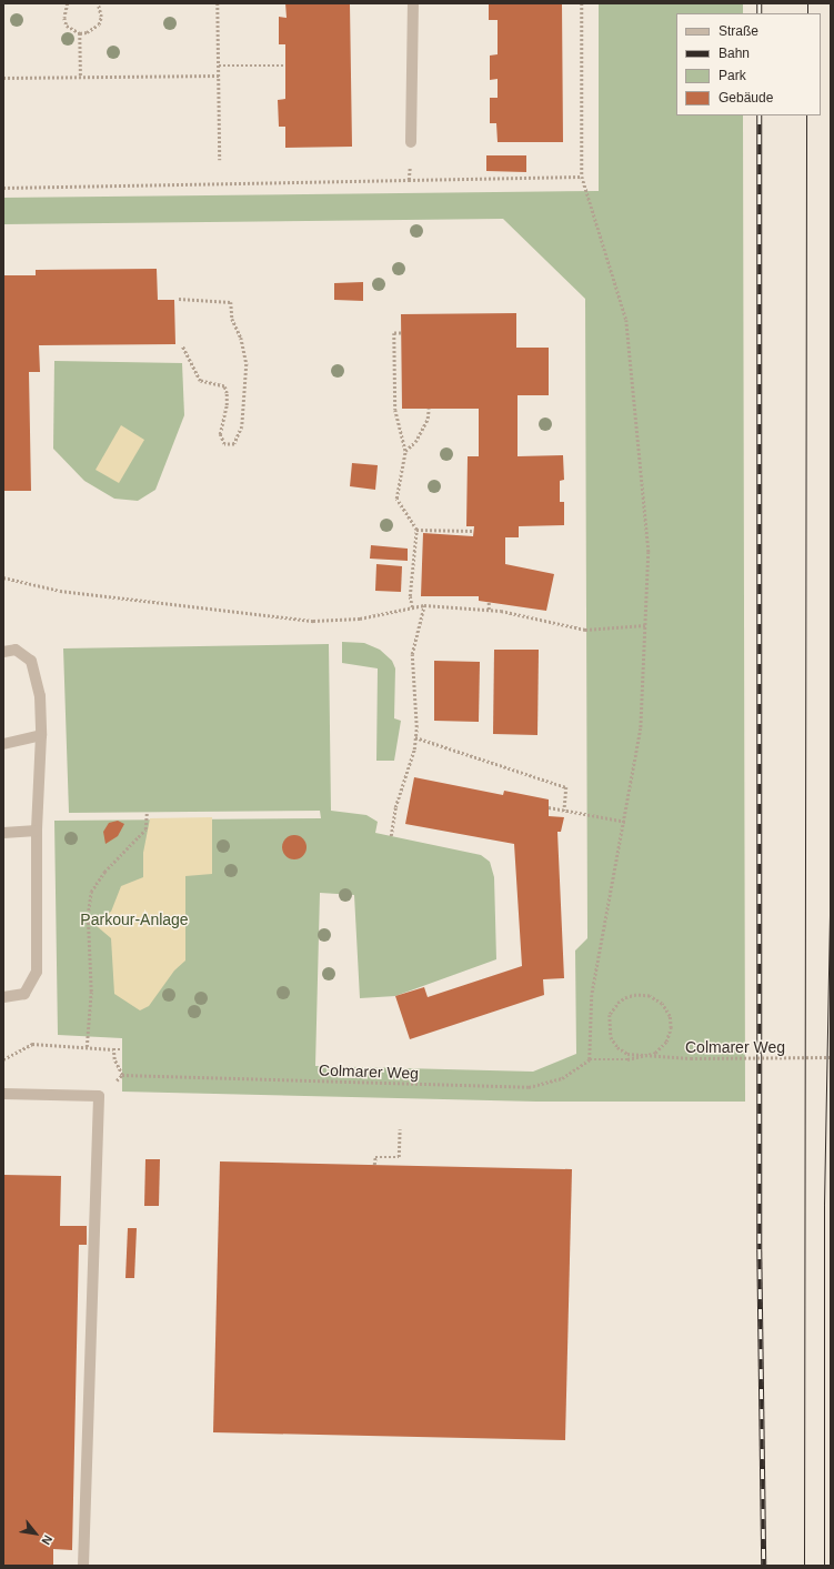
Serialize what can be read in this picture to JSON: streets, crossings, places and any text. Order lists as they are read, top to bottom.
{
  "streets": {
    "path": ["Colmarer Weg"]
  },
  "parks": ["Parkour-Anlage"],
  "legend": [
    "Straße",
    "Bahn",
    "Park",
    "Gebäude"
  ],
  "north": "bottom right"
}
